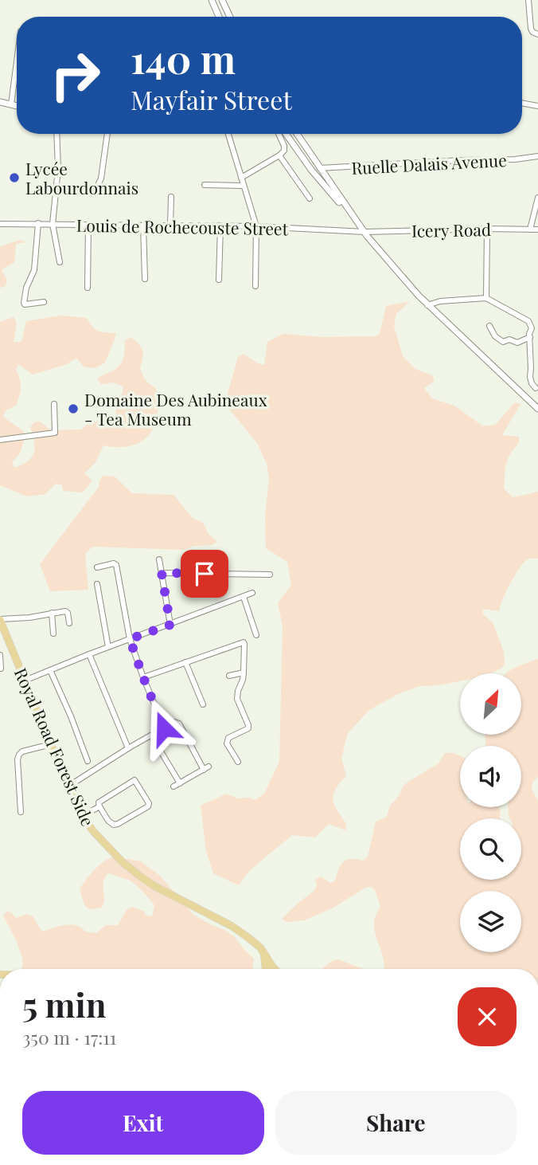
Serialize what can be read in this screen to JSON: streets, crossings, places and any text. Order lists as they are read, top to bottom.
{
  "streets": {
    "main road": ["Royal Road Forest Side"],
    "street": ["Ruelle Dalais Avenue", "Louis de Rochecouste Street", "Icery Road"]
  },
  "crossings": [
    ["Louis de Rochecouste Street", "Icery Road"]
  ],
  "places": ["Lycée Labourdonnais", "Domaine Des Aubineaux - Tea Museum"],
  "north": "top right",
  "page": {
    "turn": ["140 m", "Mayfair Street"],
    "heading": ["5 min", "350 m · 17:11"],
    "buttons": ["Exit", "Share"]
  }
}
